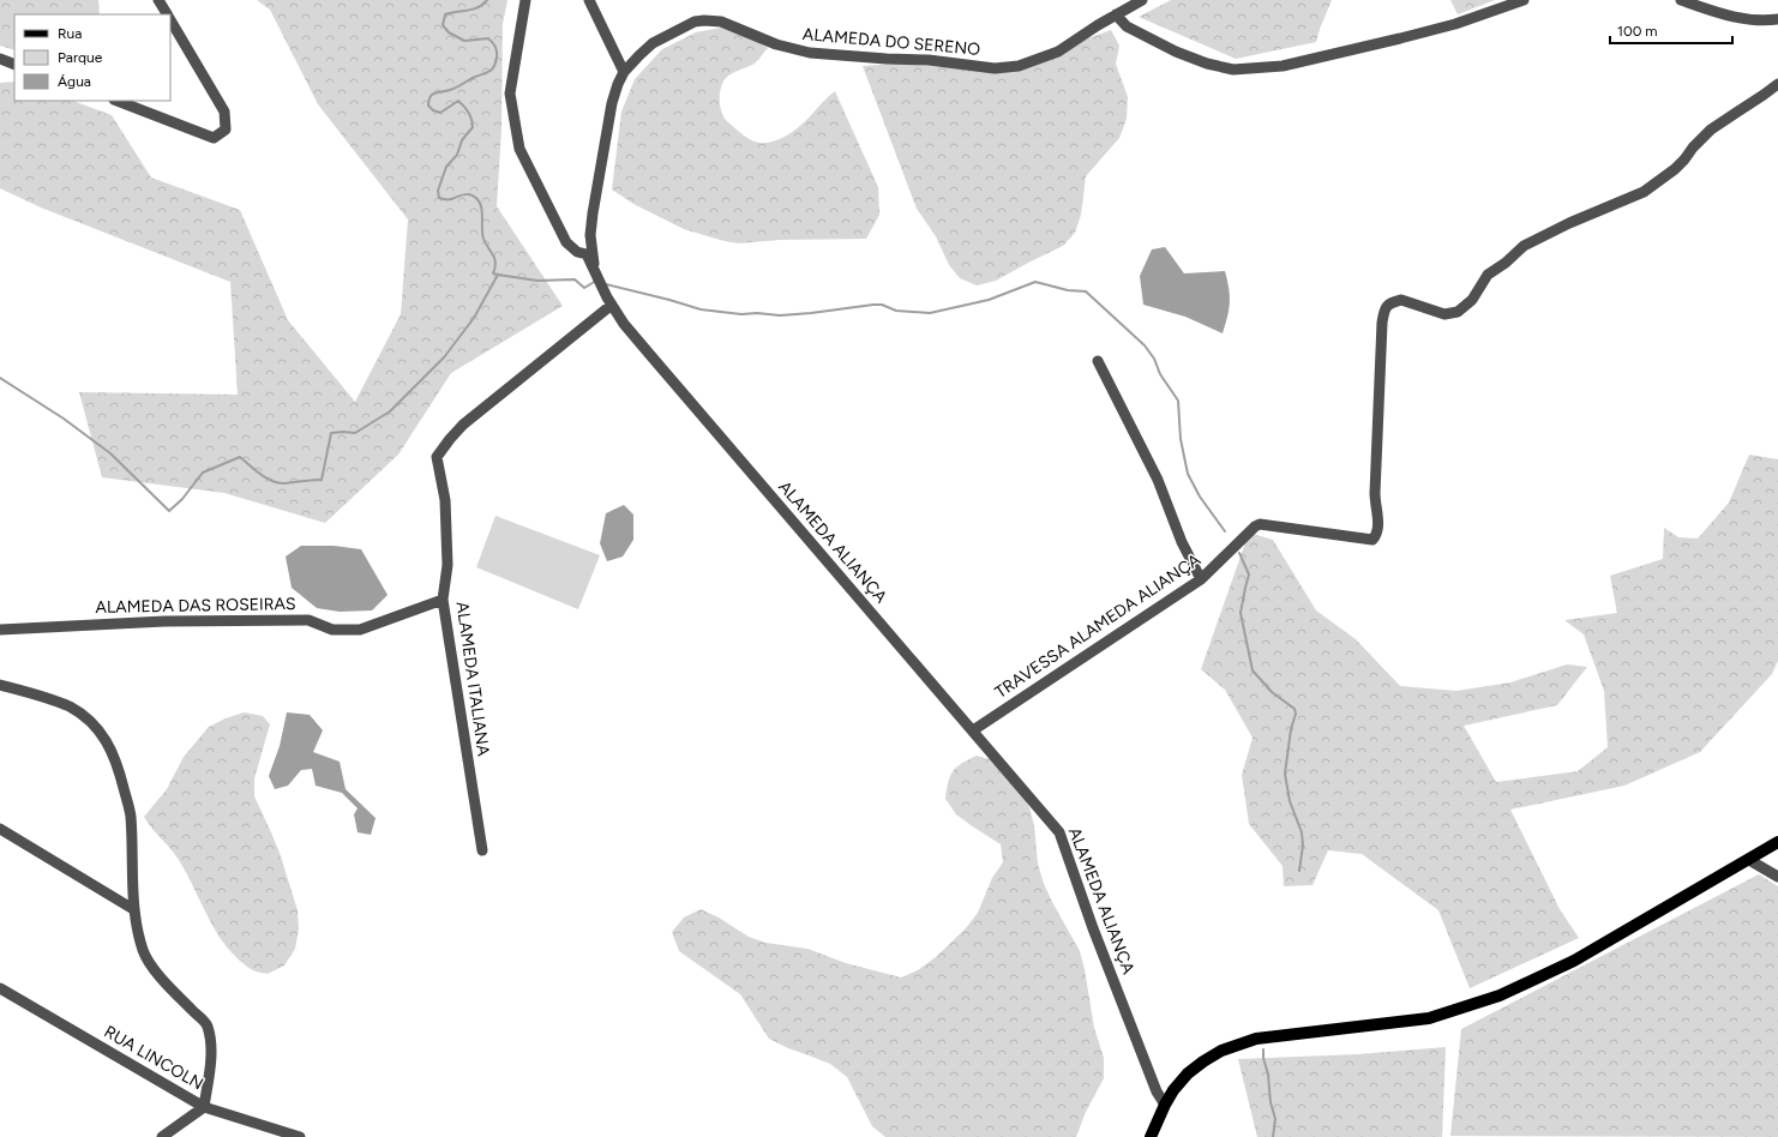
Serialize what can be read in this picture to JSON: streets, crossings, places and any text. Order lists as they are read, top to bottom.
{
  "streets": {
    "street": [
      "ALAMEDA DO SERENO",
      "ALAMEDA ALIANÇA",
      "ALAMEDA DAS ROSEIRAS",
      "TRAVESSA ALAMEDA ALIANÇA",
      "ALAMEDA ITALIANA",
      "RUA LINCOLN"
    ]
  },
  "crossings": [
    ["ALAMEDA DO SERENO", "ALAMEDA ALIANÇA"],
    ["ALAMEDA ALIANÇA", "TRAVESSA ALAMEDA ALIANÇA"],
    ["ALAMEDA ALIANÇA", "ALAMEDA ITALIANA"],
    ["ALAMEDA DAS ROSEIRAS", "ALAMEDA ITALIANA"]
  ],
  "legend": ["Rua", "Parque", "Água"],
  "scale_bar": "100 m"
}
